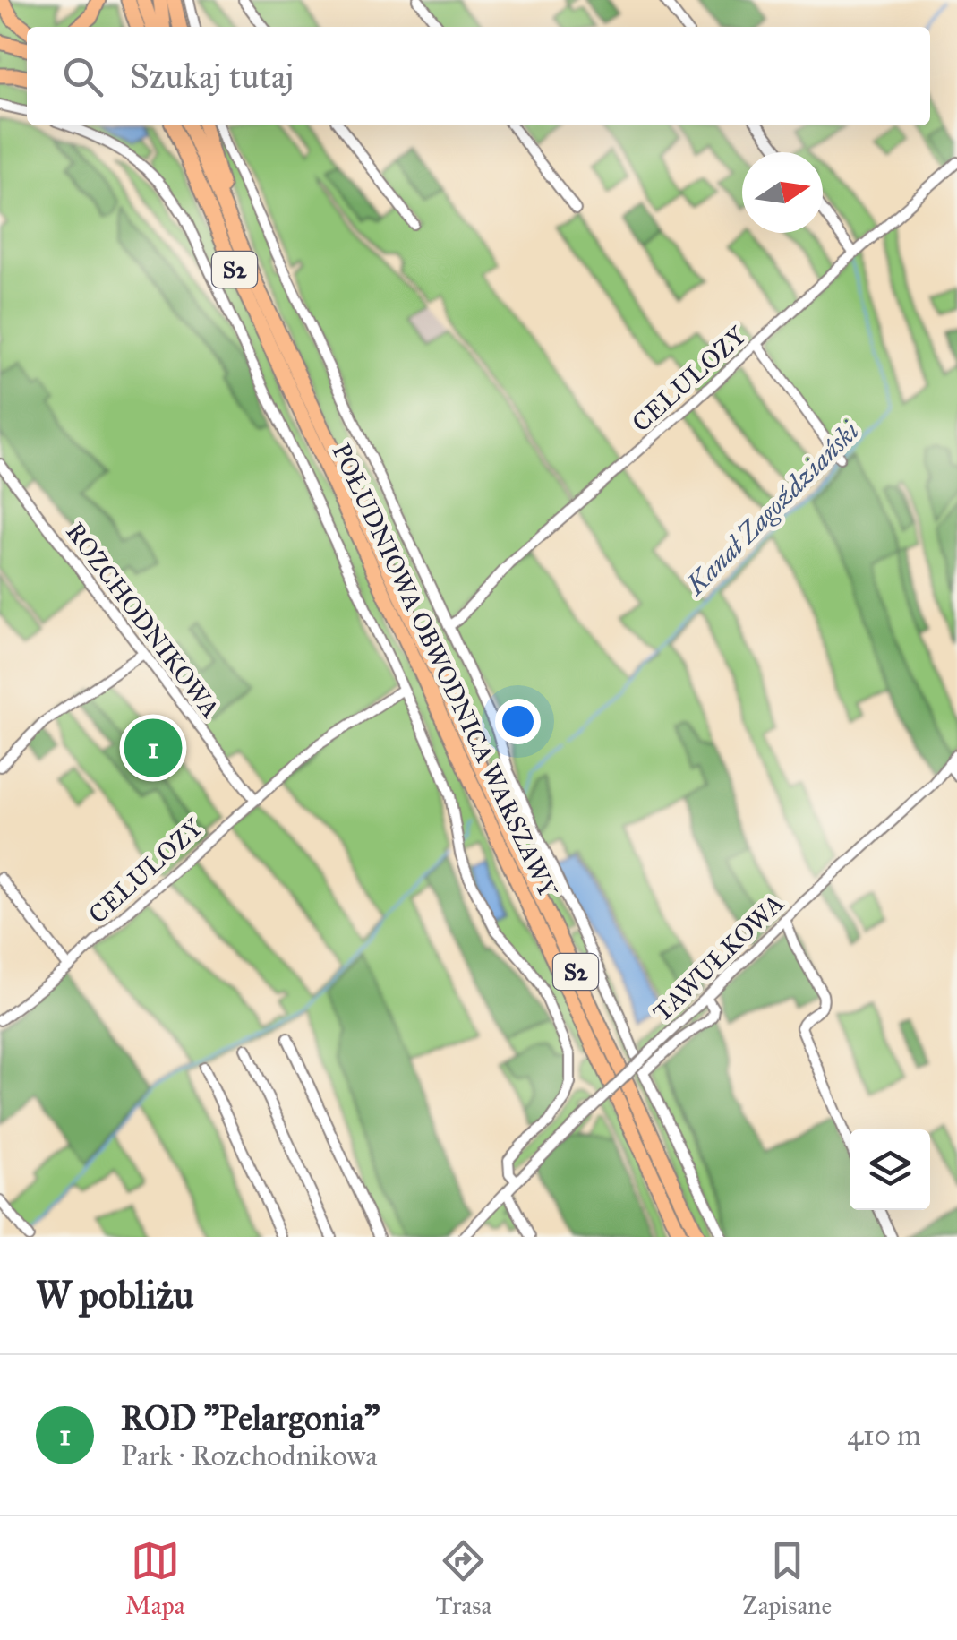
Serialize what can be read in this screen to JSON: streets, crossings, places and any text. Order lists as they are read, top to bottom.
{
  "streets": {
    "highway": ["S2", "POŁUDNIOWA OBWODNICA WARSZAWY"],
    "street": ["CELULOZY", "ROZCHODNIKOWA", "TAWUŁKOWA"]
  },
  "crossings": [
    ["CELULOZY", "ROZCHODNIKOWA"]
  ],
  "water": ["Kanał Zagoździański"],
  "north": "right",
  "page": {
    "search": "Szukaj tutaj",
    "pins": "1",
    "heading": "W pobliżu",
    "list": [
      {
        "mark": "1",
        "name": "ROD \"Pelargonia\"",
        "note": "Park · Rozchodnikowa",
        "value": "410 m"
      }
    ],
    "nav": ["Mapa", "Trasa", "Zapisane"]
  }
}
